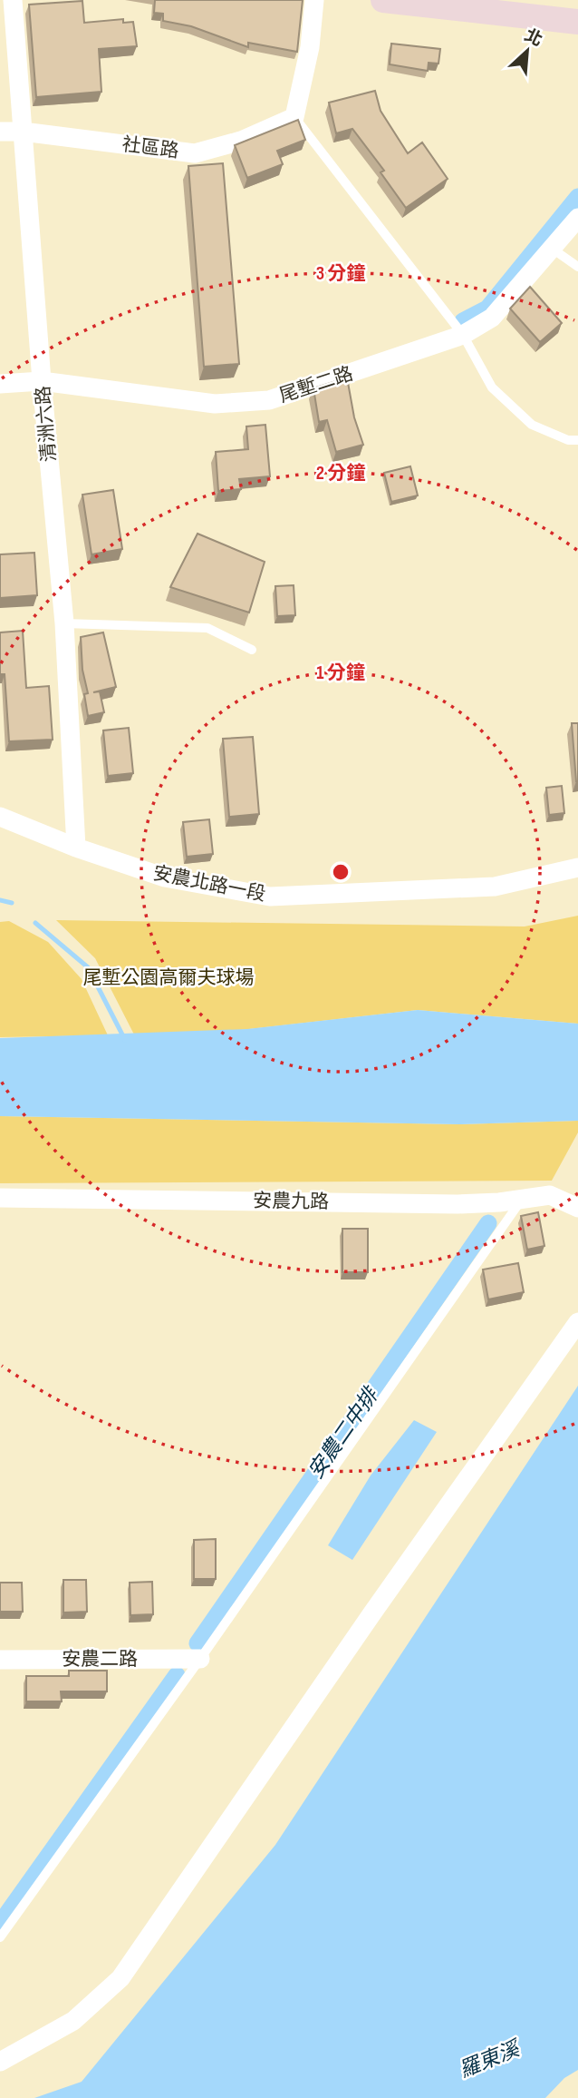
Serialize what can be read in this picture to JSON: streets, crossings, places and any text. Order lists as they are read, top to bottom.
{
  "streets": {
    "street": [
      "社區路",
      "尾塹二路",
      "清洲六路",
      "安農北路一段",
      "安農九路",
      "安農二路"
    ]
  },
  "crossings": [
    ["社區路", "清洲六路"],
    ["尾塹二路", "清洲六路"],
    ["清洲六路", "安農北路一段"]
  ],
  "water": ["安農二中排", "羅東溪"],
  "parks": ["尾塹公園高爾夫球場"],
  "north": "top right",
  "rings": ["3 分鐘", "2 分鐘", "1 分鐘"]
}
